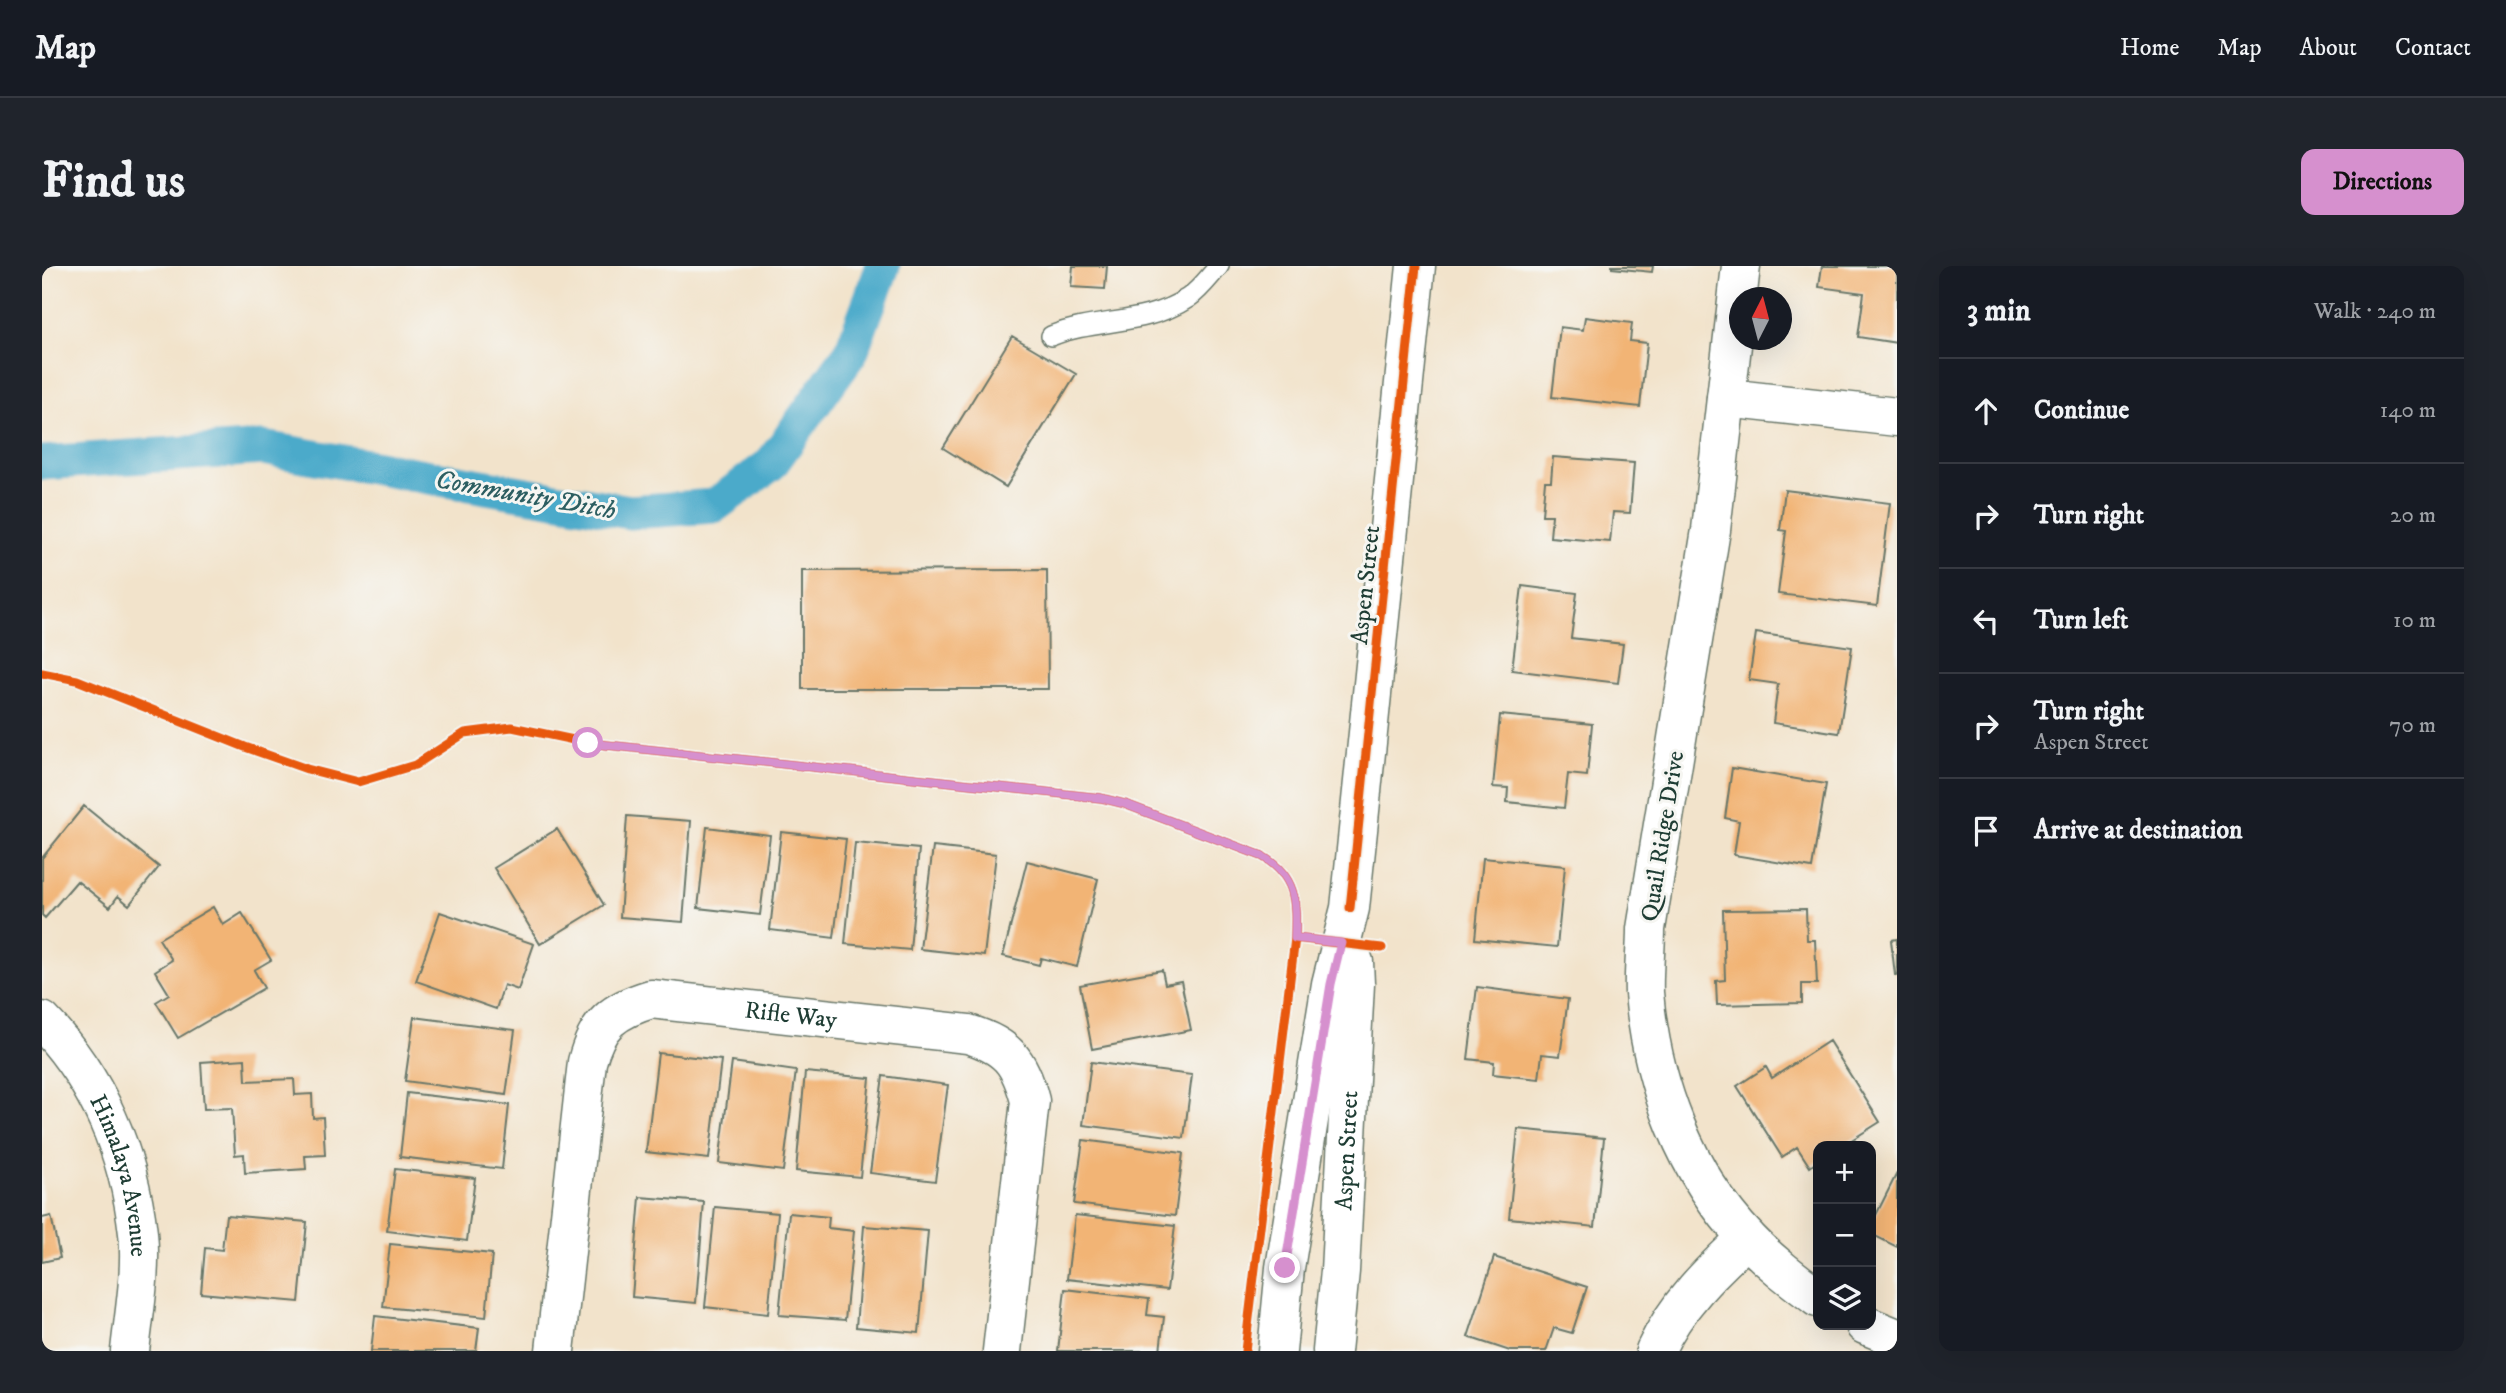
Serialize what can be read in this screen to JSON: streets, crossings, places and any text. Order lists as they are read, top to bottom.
{
  "streets": {
    "street": [
      "Aspen Street",
      "Quail Ridge Drive",
      "Rifle Way",
      "Himalaya Avenue"
    ]
  },
  "water": ["Community Ditch"],
  "north": "top",
  "page": {
    "header": "Map",
    "nav": [
      "Home",
      "Map",
      "About",
      "Contact"
    ],
    "buttons": "Directions",
    "title": "Find us",
    "heading": ["3 min", "Walk · 240 m"],
    "list": [
      ["Continue", "140 m"],
      ["Turn right", "20 m"],
      ["Turn left", "10 m"],
      ["Turn right", "Aspen Street", "70 m"],
      "Arrive at destination"
    ],
    "map_buttons": ["+", "−"]
  }
}
